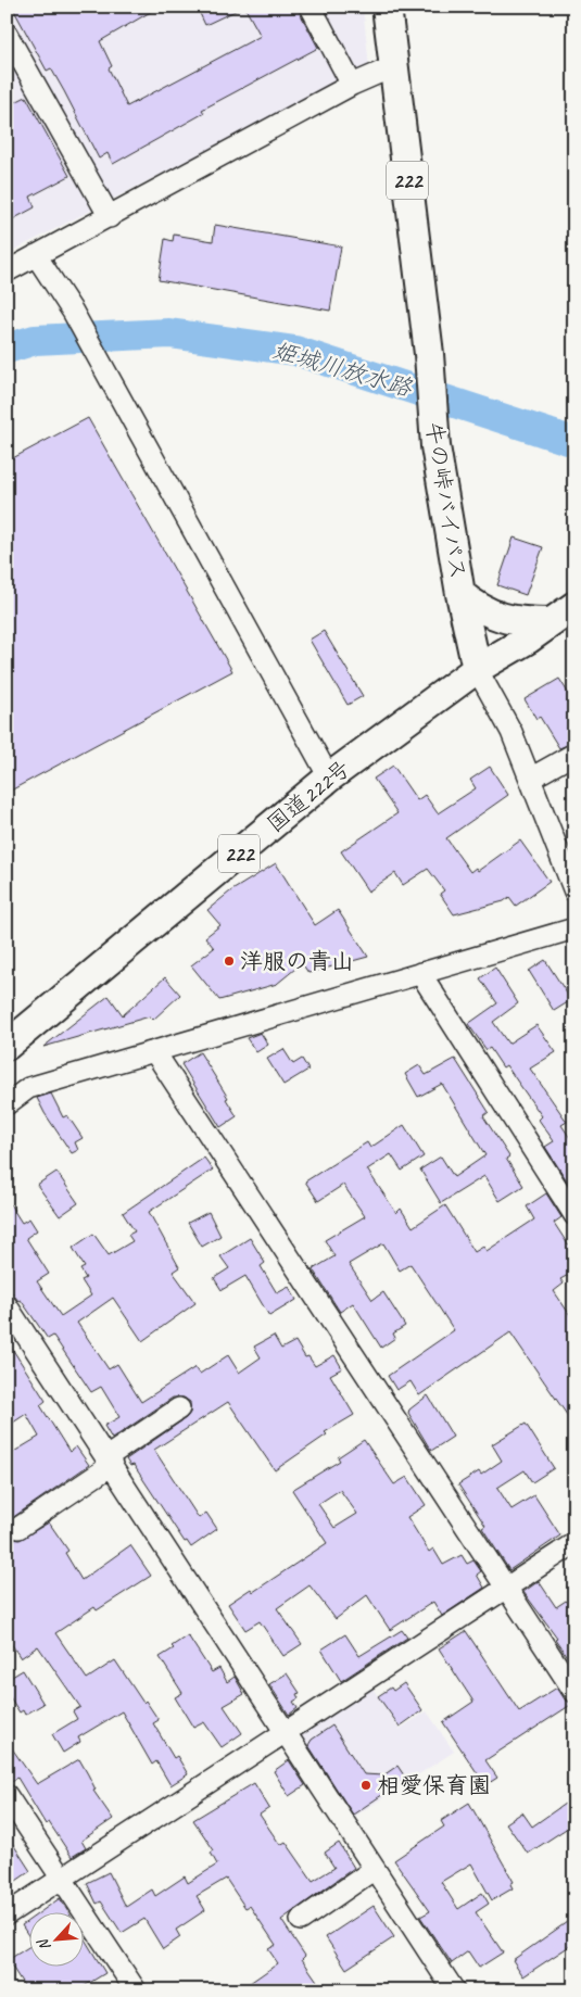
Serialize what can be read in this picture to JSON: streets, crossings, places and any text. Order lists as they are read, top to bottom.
{
  "streets": {
    "highway": ["222", "牛の峠バイパス", "国道222号"]
  },
  "crossings": [
    ["牛の峠バイパス", "国道222号"]
  ],
  "water": ["姫城川放水路"],
  "places": ["洋服の青山", "相愛保育園"],
  "north": "bottom left"
}
